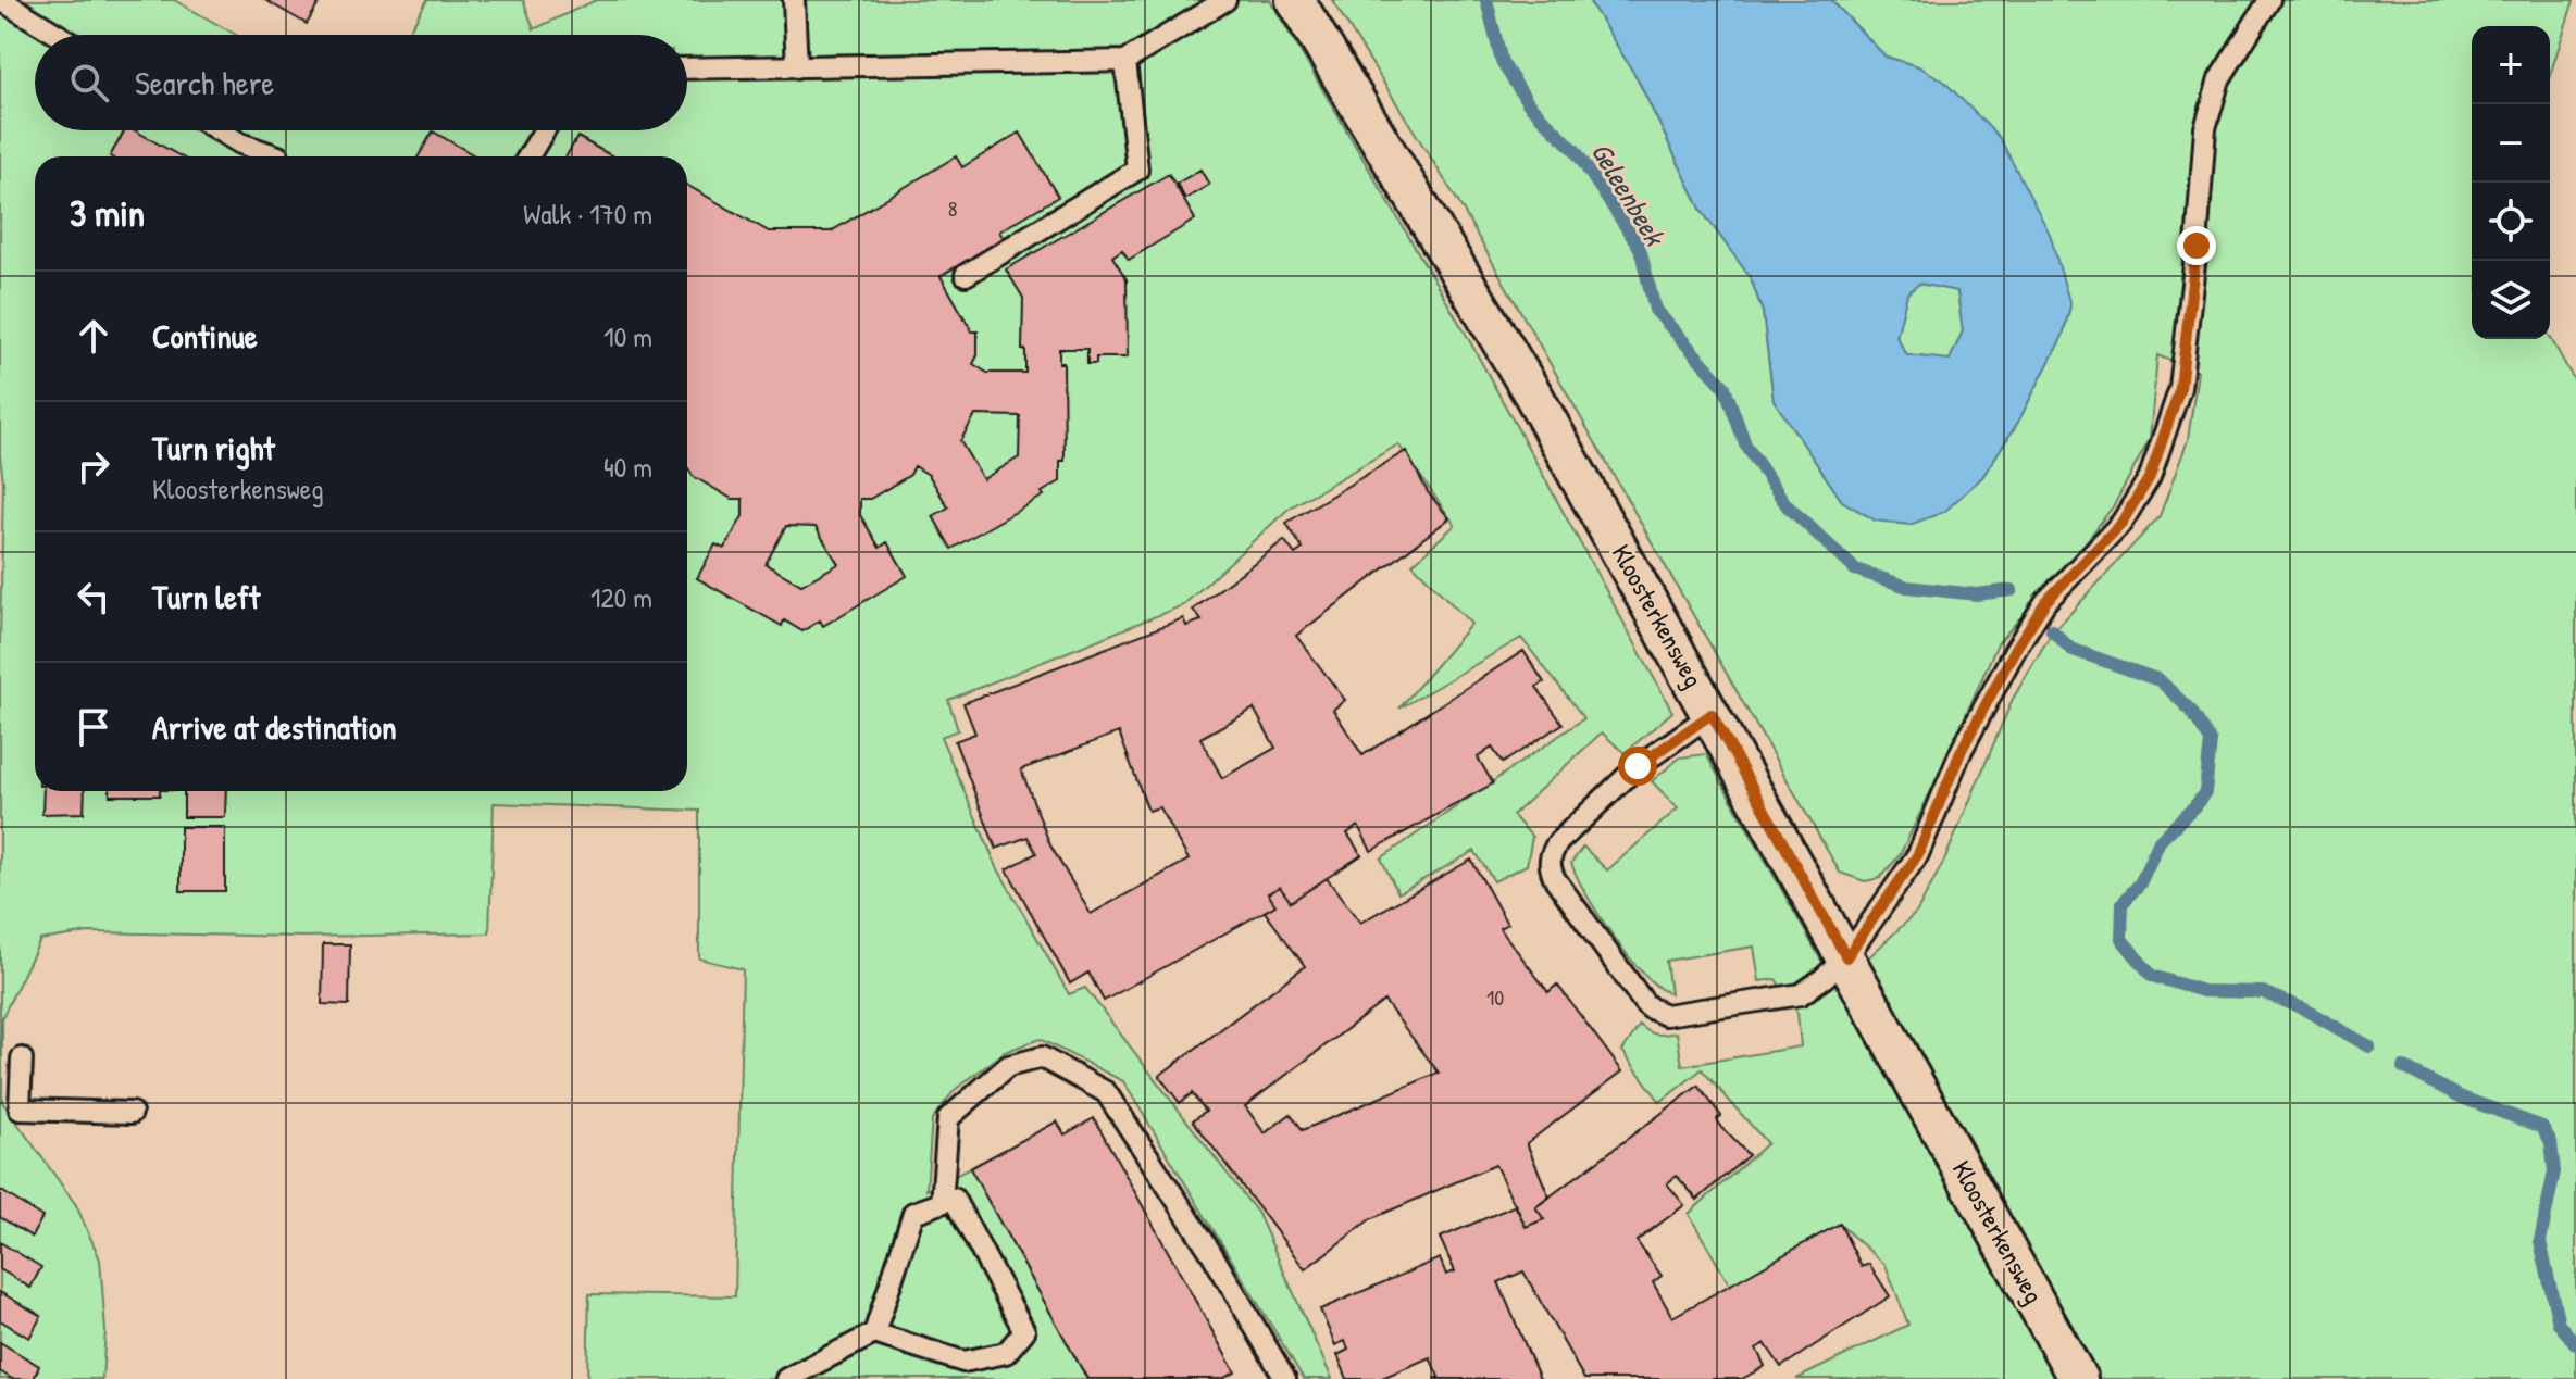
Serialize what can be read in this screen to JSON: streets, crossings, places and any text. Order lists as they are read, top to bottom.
{
  "streets": {
    "street": ["Kloosterkensweg"]
  },
  "water": ["Geleenbeek"],
  "house_numbers": ["8", "10"],
  "page": {
    "map_buttons": ["+", "−"],
    "search": "Search here",
    "heading": ["3 min", "Walk · 170 m"],
    "list": [
      ["Continue", "10 m"],
      ["Turn right", "Kloosterkensweg", "40 m"],
      ["Turn left", "120 m"],
      "Arrive at destination"
    ]
  }
}
